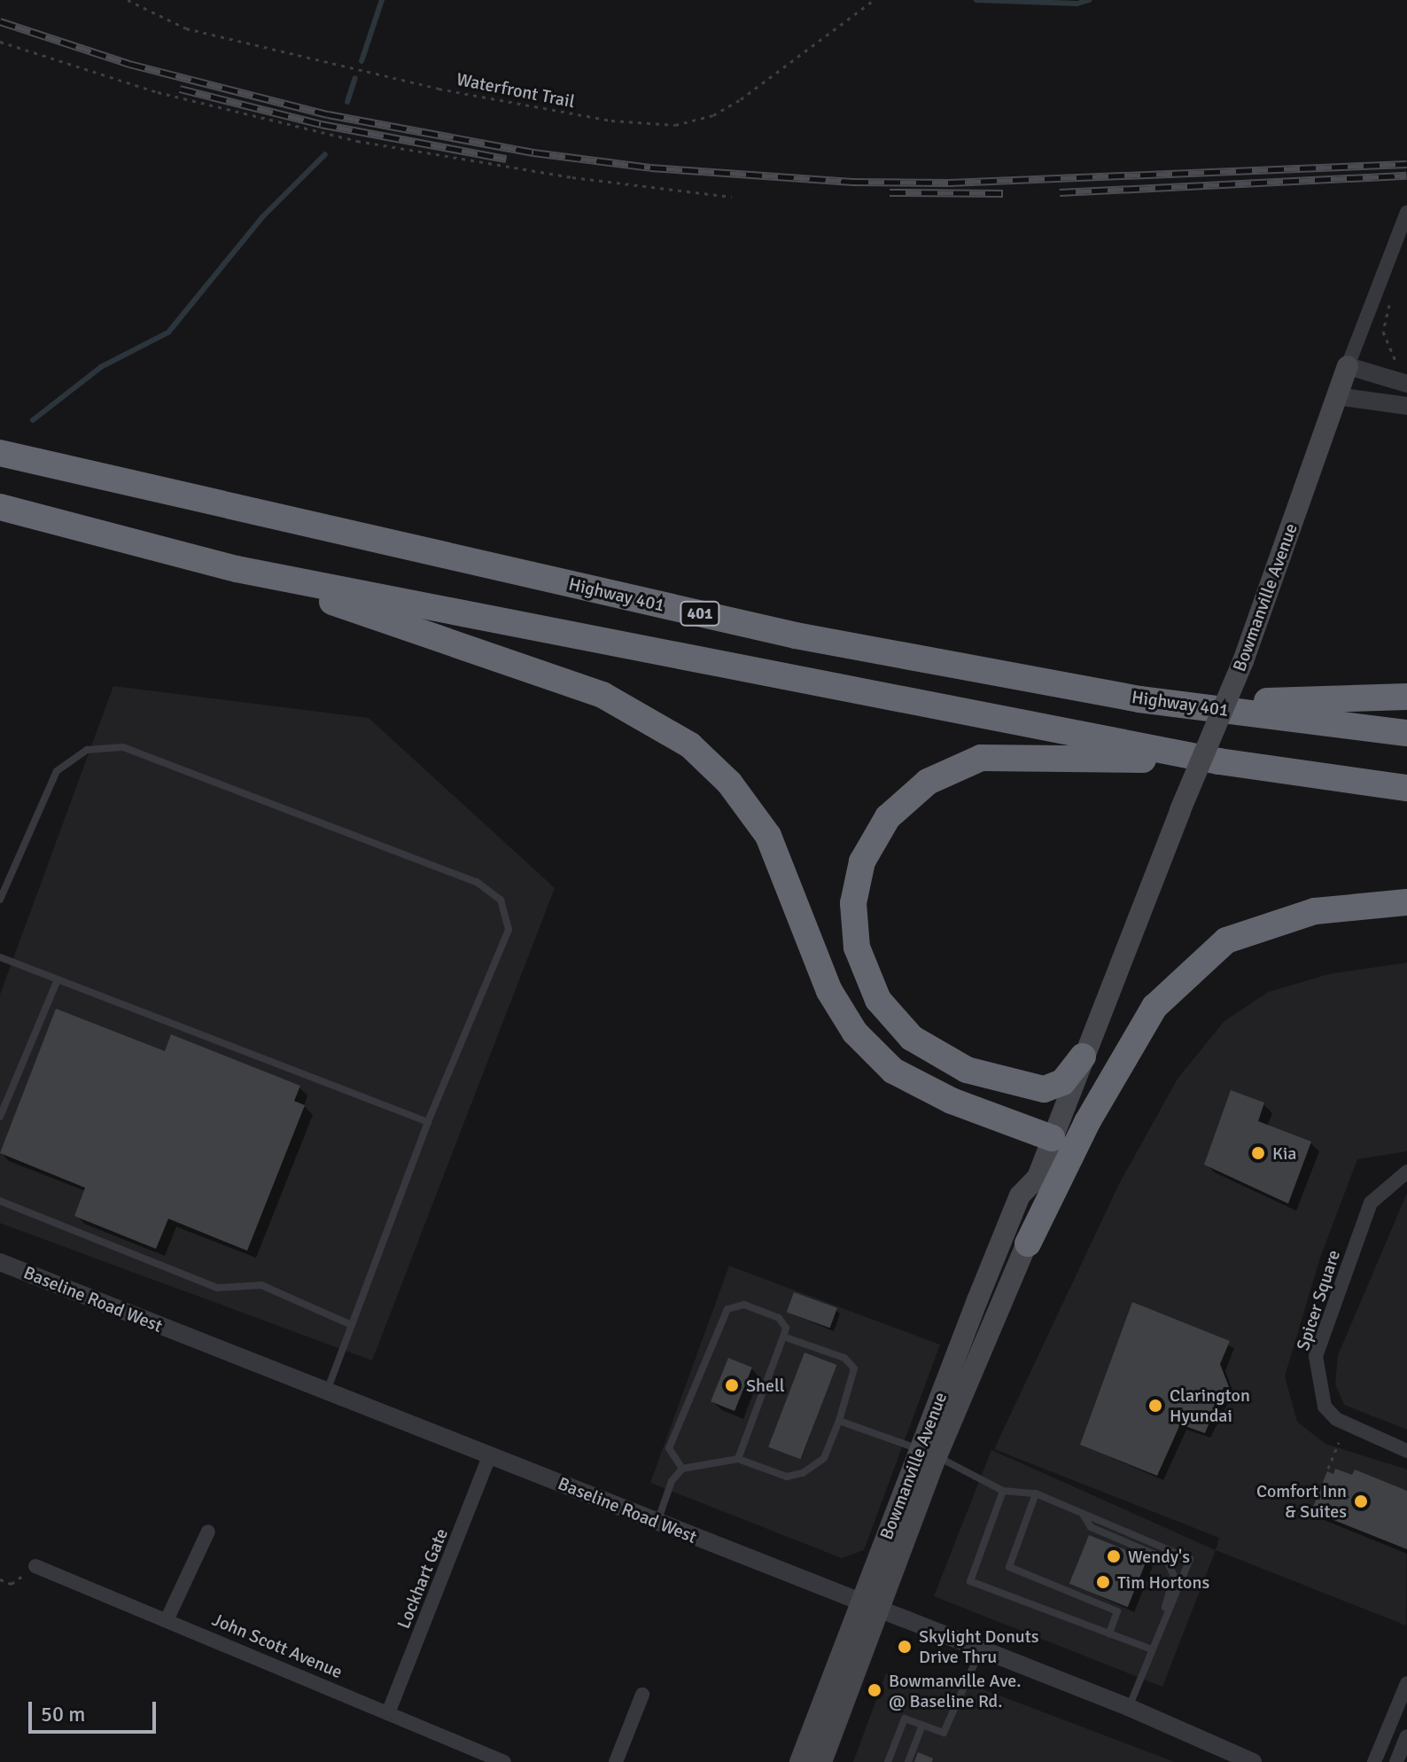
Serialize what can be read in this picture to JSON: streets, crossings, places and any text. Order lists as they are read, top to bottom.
{
  "streets": {
    "highway": ["Highway 401", "401"],
    "main road": ["Bowmanville Avenue"],
    "street": [
      "Baseline Road West",
      "Spicer Square",
      "Lockhart Gate",
      "John Scott Avenue"
    ],
    "path": ["Waterfront Trail"]
  },
  "crossings": [
    ["Bowmanville Avenue", "Baseline Road West"],
    ["Baseline Road West", "Lockhart Gate"],
    ["Lockhart Gate", "John Scott Avenue"]
  ],
  "places": [
    "Kia",
    "Shell",
    "Clarington Hyundai",
    "Comfort Inn & Suites",
    "Wendy's",
    "Tim Hortons",
    "Skylight Donuts Drive Thru",
    "Bowmanville Ave. @ Baseline Rd."
  ],
  "scale_bar": "50 m"
}
